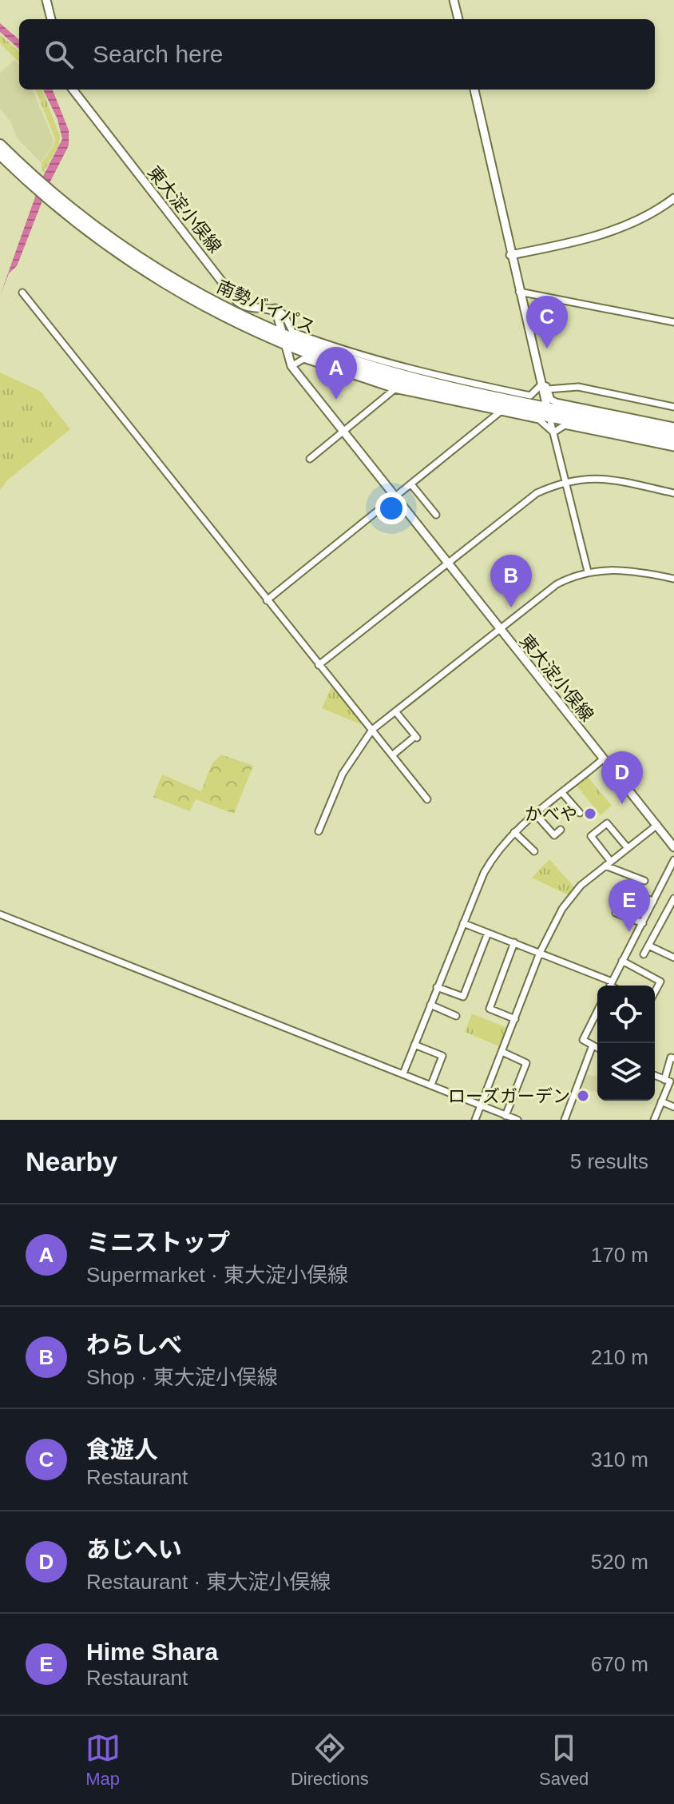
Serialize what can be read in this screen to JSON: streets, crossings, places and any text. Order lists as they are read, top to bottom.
{
  "streets": {
    "highway": ["南勢バイパス"],
    "main road": ["東大淀小俣線"]
  },
  "crossings": [
    ["東大淀小俣線", "南勢バイパス"]
  ],
  "places": ["かべや", "ローズガーデン"],
  "page": {
    "search": "Search here",
    "pins": [
      "C",
      "A",
      "B",
      "D",
      "E"
    ],
    "heading": ["Nearby", "5 results"],
    "list": [
      {
        "mark": "A",
        "name": "ミニストップ",
        "note": "Supermarket · 東大淀小俣線",
        "value": "170 m"
      },
      {
        "mark": "B",
        "name": "わらしべ",
        "note": "Shop · 東大淀小俣線",
        "value": "210 m"
      },
      {
        "mark": "C",
        "name": "食遊人",
        "note": "Restaurant",
        "value": "310 m"
      },
      {
        "mark": "D",
        "name": "あじへい",
        "note": "Restaurant · 東大淀小俣線",
        "value": "520 m"
      },
      {
        "mark": "E",
        "name": "Hime Shara",
        "note": "Restaurant",
        "value": "670 m"
      }
    ],
    "nav": ["Map", "Directions", "Saved"]
  }
}
